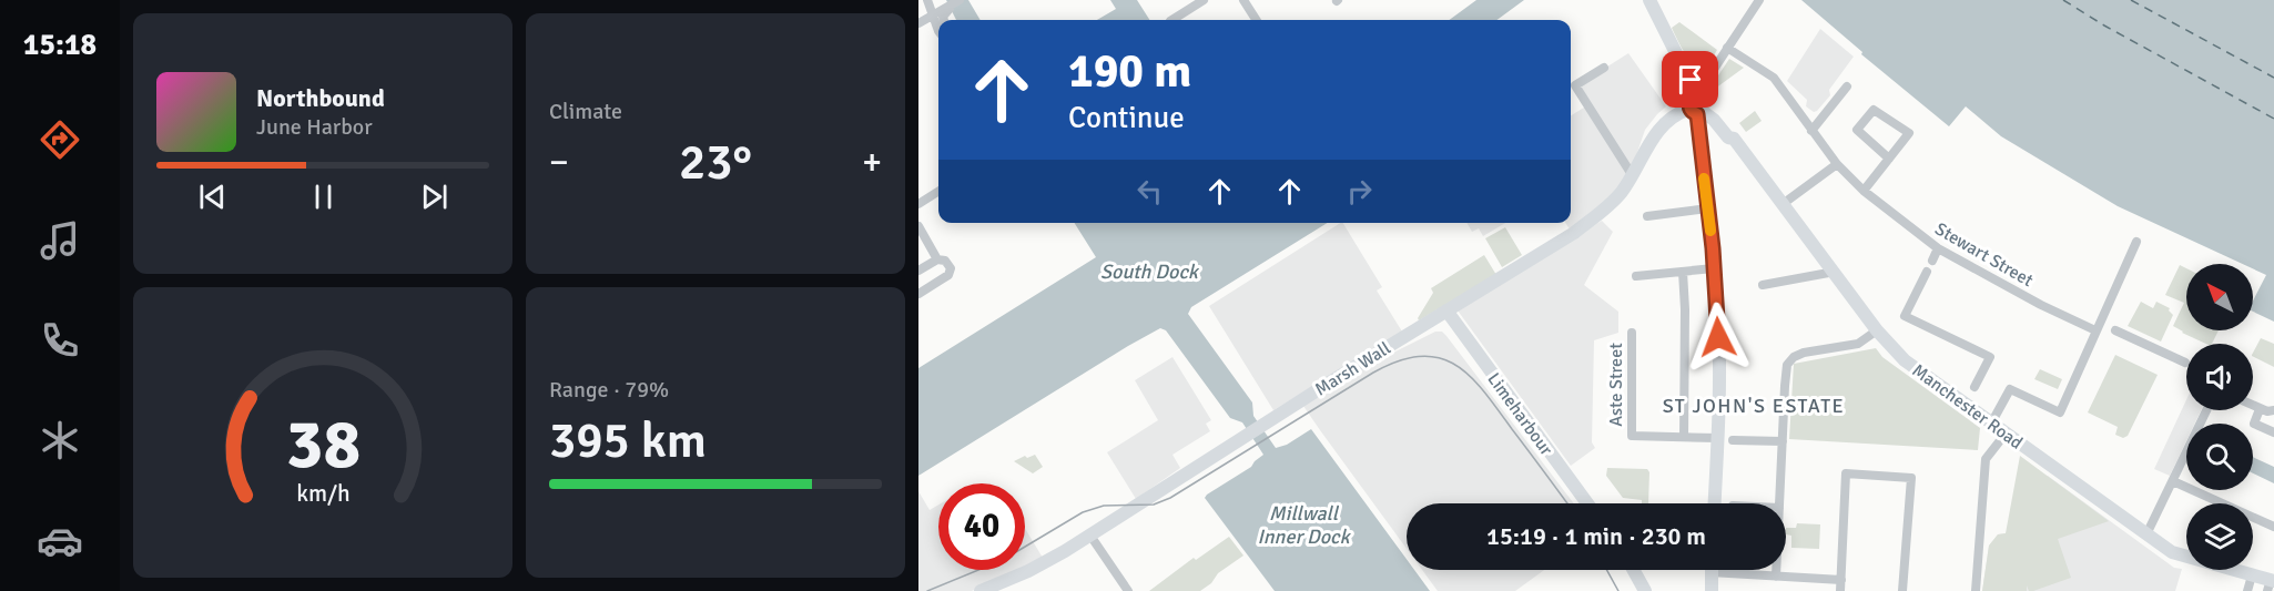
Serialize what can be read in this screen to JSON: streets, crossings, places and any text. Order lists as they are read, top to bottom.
{
  "streets": {
    "street": [
      "Stewart Street",
      "Marsh Wall",
      "Aste Street",
      "Manchester Road",
      "Limeharbour"
    ]
  },
  "crossings": [
    ["Marsh Wall", "Manchester Road"],
    ["Marsh Wall", "Limeharbour"]
  ],
  "districts": ["ST JOHN'S ESTATE"],
  "water": ["South Dock", "Millwall Inner Dock"],
  "north": "top left",
  "page": {
    "tabs": "15:18",
    "tile": [
      "Climate",
      ["Range · 79%", "395 km"]
    ],
    "turn": ["190 m", "Continue"],
    "song": ["Northbound", "June Harbor"],
    "heat": ["−", "23°", "+"],
    "limit": "40",
    "trip": "15:19 · 1 min · 230 m",
    "gauge": ["38", "km/h"]
  }
}
